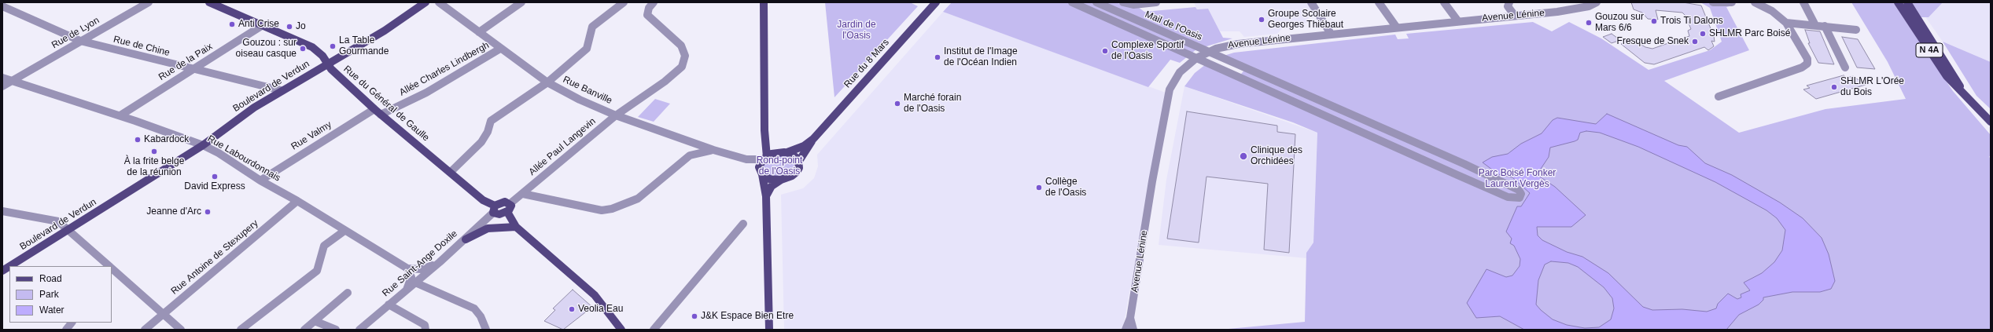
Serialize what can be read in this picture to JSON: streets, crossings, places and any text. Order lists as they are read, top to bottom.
{
  "streets": {
    "main road": [
      "N 4A",
      "Rue du 8 Mars",
      "Boulevard de Verdun",
      "Rue du Général de Gaulle"
    ],
    "street": [
      "Avenue Lénine",
      "Mail de l'Oasis",
      "Rue de Lyon",
      "Rue de Chine",
      "Rue de la Paix",
      "Allée Charles Lindbergh",
      "Rue Banville",
      "Rue Valmy",
      "Allée Paul Langevin",
      "Rue Labourdonnais",
      "Rue Antoine de Stexupery",
      "Rue Saint-Ange Doxile"
    ]
  },
  "crossings": [
    ["Avenue Lénine", "Mail de l'Oasis"],
    ["Rue de Lyon", "Rue de Chine"],
    ["Rue de Lyon", "Rue Labourdonnais"],
    ["Rue de Chine", "Rue de la Paix"],
    ["Rue de Chine", "Boulevard de Verdun"],
    ["Rue de la Paix", "Rue du Général de Gaulle"],
    ["Rue de la Paix", "Rue Labourdonnais"],
    ["Rue du 8 Mars", "Rue Banville"],
    ["Allée Charles Lindbergh", "Rue Banville"],
    ["Allée Charles Lindbergh", "Rue du Général de Gaulle"],
    ["Boulevard de Verdun", "Rue du Général de Gaulle"],
    ["Boulevard de Verdun", "Rue Labourdonnais"],
    ["Rue Banville", "Allée Paul Langevin"],
    ["Rue du Général de Gaulle", "Rue Valmy"],
    ["Rue du Général de Gaulle", "Rue Saint-Ange Doxile"],
    ["Rue Valmy", "Rue Labourdonnais"],
    ["Rue Labourdonnais", "Rue Antoine de Stexupery"]
  ],
  "parks": ["Jardin de l'Oasis", "Rond-point de l'Oasis", "Parc Boisé Fonker Laurent Vergès"],
  "places": [
    "Groupe Scolaire Georges Thiébaut",
    "Trois Ti Dalons",
    "Gouzou sur Mars 6/6",
    "Anti Crise",
    "Jo",
    "SHLMR Parc Boisé",
    "Fresque de Snek",
    "La Table Gourmande",
    "Gouzou : sur oiseau casque",
    "Complexe Sportif de l'Oasis",
    "Institut de l'Image de l'Océan Indien",
    "SHLMR L'Orée du Bois",
    "Marché forain de l'Oasis",
    "Kabardock",
    "À la frite belge de la réunion",
    "Clinique des Orchidées",
    "David Express",
    "Collège de l'Oasis",
    "Jeanne d'Arc",
    "Veolia Eau",
    "J&K Espace Bien Etre"
  ],
  "legend": ["Road", "Park", "Water"]
}
